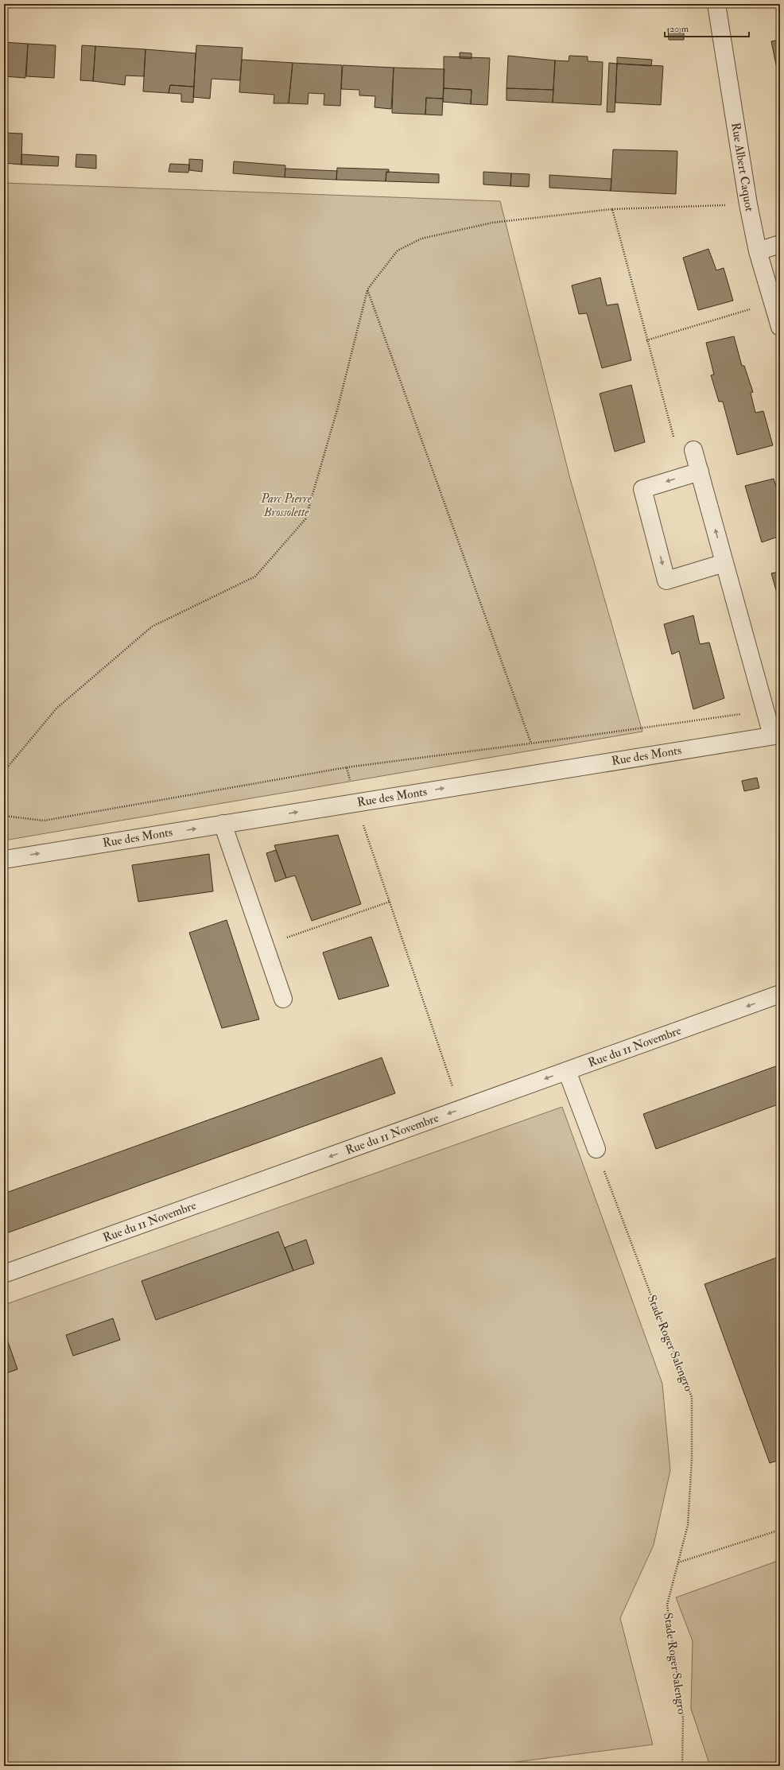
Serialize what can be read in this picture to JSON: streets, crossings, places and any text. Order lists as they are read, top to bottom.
{
  "streets": {
    "street": ["Rue Albert Caquot", "Rue des Monts", "Rue du 11 Novembre"],
    "path": ["Stade Roger Salengro"]
  },
  "one_way": ["Rue des Monts", "Rue du 11 Novembre"],
  "parks": ["Parc Pierre Brossolette"],
  "scale_bar": "20 m"
}
